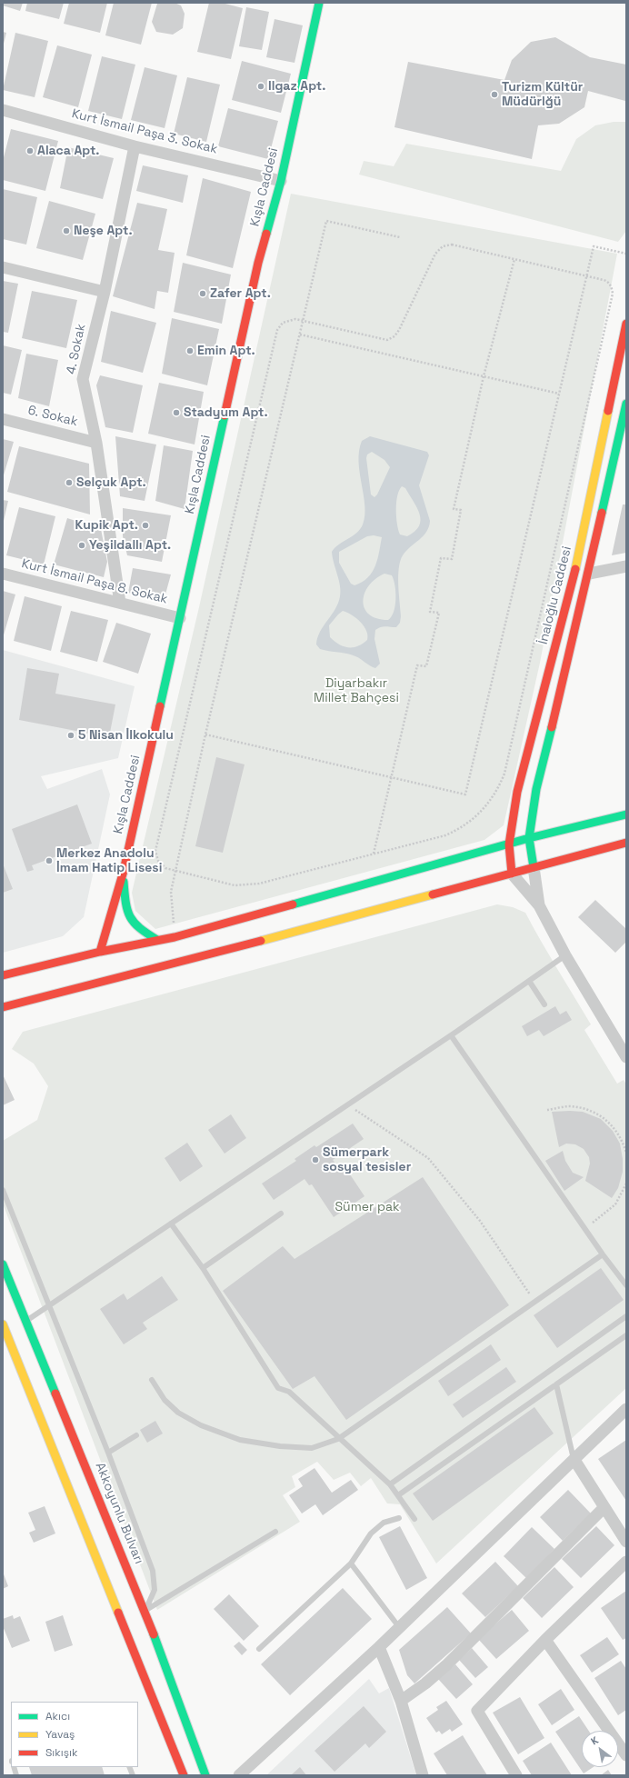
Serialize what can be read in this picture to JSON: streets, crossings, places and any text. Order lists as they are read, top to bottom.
{
  "streets": {
    "main road": ["Kışla Caddesi", "İnaloğlu Caddesi", "Akkoyunlu Bulvarı"],
    "street": [
      "Kurt İsmail Paşa 3. Sokak",
      "4. Sokak",
      "6. Sokak",
      "Kurt İsmail Paşa 8. Sokak"
    ]
  },
  "crossings": [
    ["Kurt İsmail Paşa 3. Sokak", "Kışla Caddesi"],
    ["Kurt İsmail Paşa 3. Sokak", "4. Sokak"],
    ["Kışla Caddesi", "Kurt İsmail Paşa 8. Sokak"],
    ["4. Sokak", "6. Sokak"],
    ["4. Sokak", "Kurt İsmail Paşa 8. Sokak"]
  ],
  "parks": ["Diyarbakır Millet Bahçesi", "Sümer pak"],
  "places": [
    "Ilgaz Apt.",
    "Turizm Kültür Müdürlğü",
    "Alaca Apt.",
    "Neşe Apt.",
    "Zafer Apt.",
    "Emin Apt.",
    "Stadyum Apt.",
    "Selçuk Apt.",
    "Kupik Apt.",
    "Yeşildallı Apt.",
    "5 Nisan İlkokulu",
    "Merkez Anadolu İmam Hatip Lisesi",
    "Sümerpark sosyal tesisler"
  ],
  "legend": ["Akıcı", "Yavaş", "Sıkışık"],
  "north": "top left"
}
